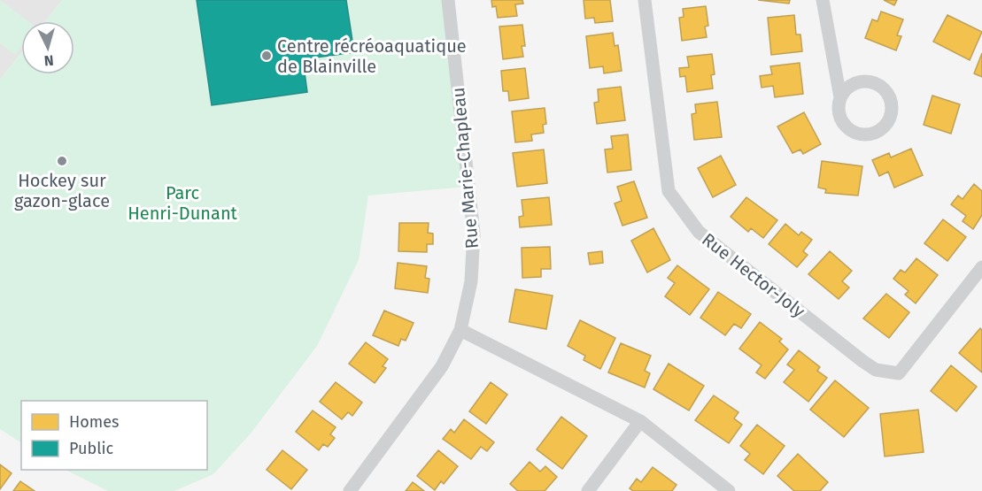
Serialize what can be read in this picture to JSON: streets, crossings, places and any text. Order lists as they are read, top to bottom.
{
  "streets": {
    "street": ["Rue Marie-Chapleau", "Rue Hector-Joly"]
  },
  "parks": ["Parc Henri-Dunant"],
  "places": ["Centre récréoaquatique de Blainville", "Hockey sur gazon-glace"],
  "legend": ["Homes", "Public"],
  "north": "bottom"
}
